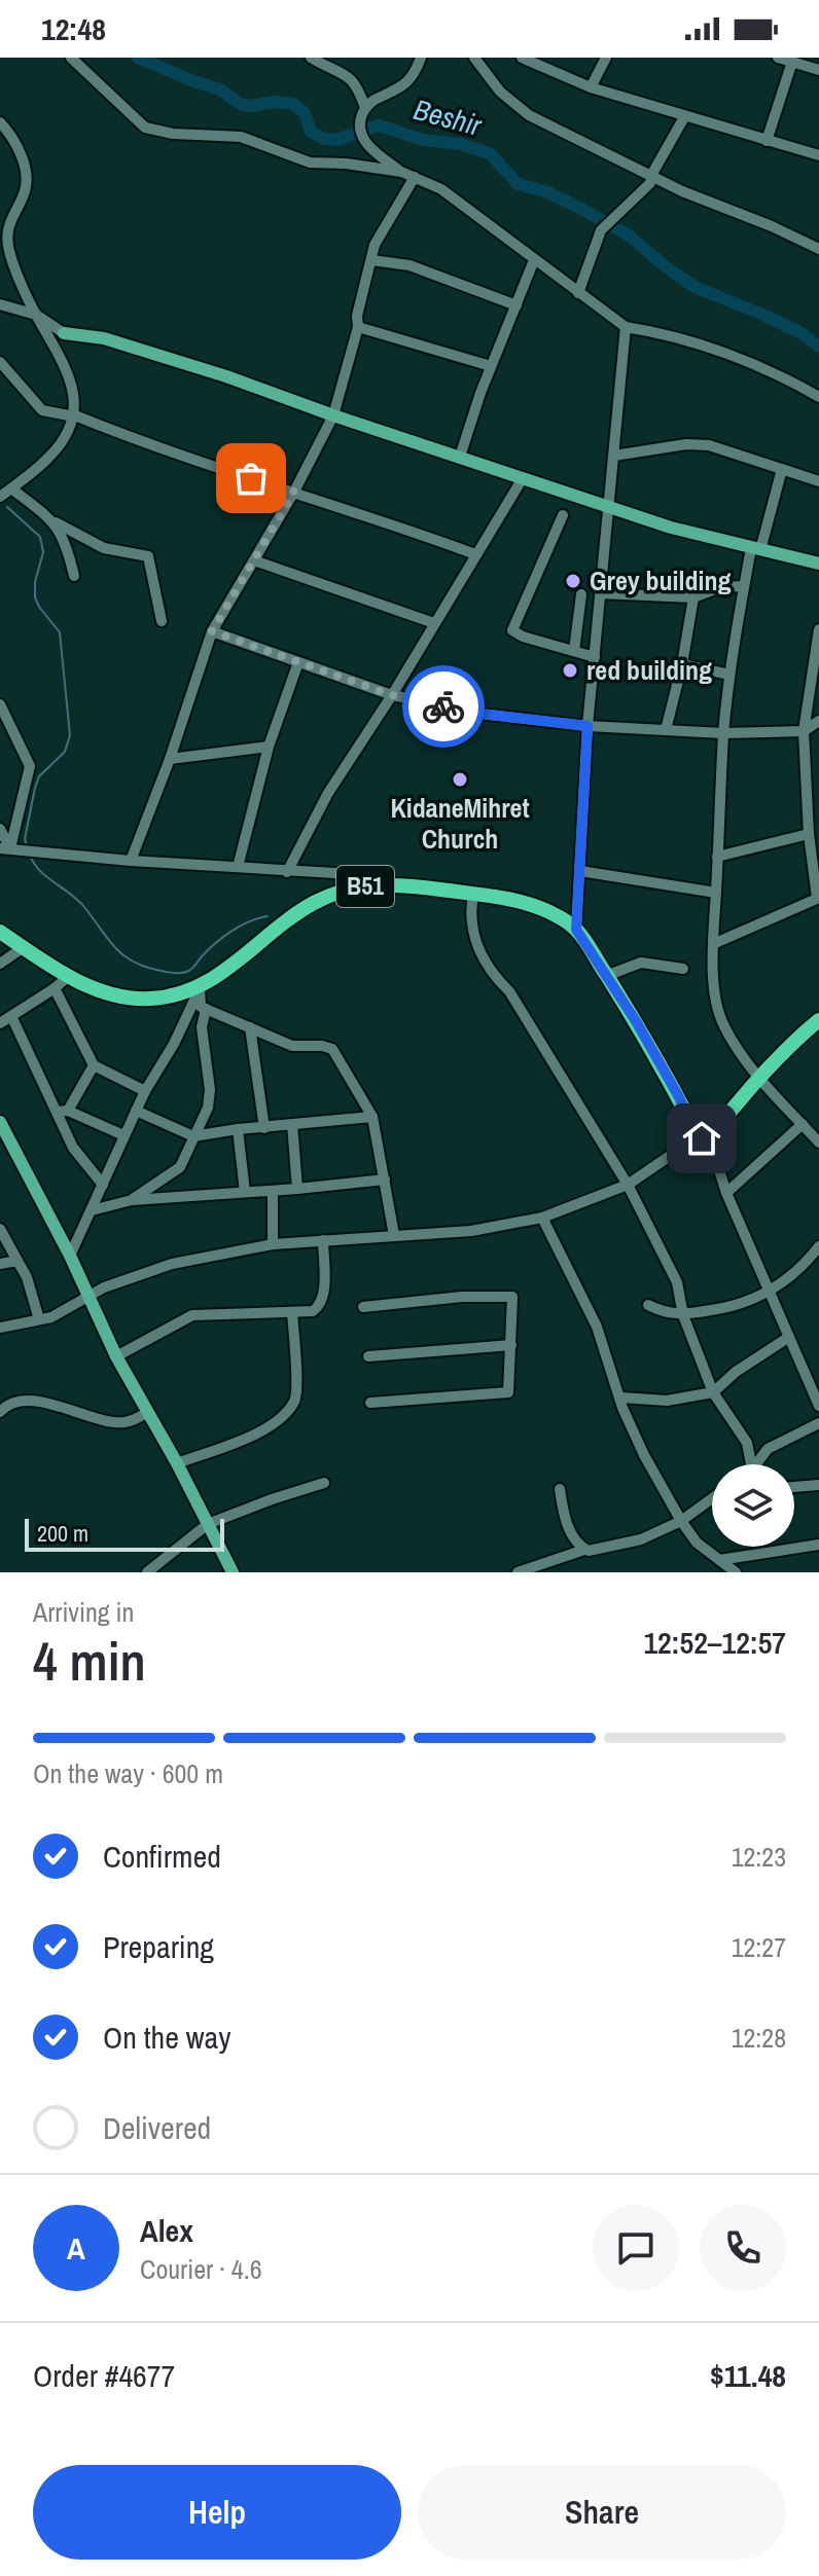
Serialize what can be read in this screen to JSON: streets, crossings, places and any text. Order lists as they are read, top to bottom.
{
  "streets": {
    "highway": ["B51"]
  },
  "water": ["Beshir"],
  "places": ["Grey building", "red building", "KidaneMihret Church"],
  "scale_bar": "200 m",
  "page": {
    "status": "12:48",
    "scale": "200 m",
    "heading": ["4 min", "Arriving in", "12:52–12:57"],
    "panel": [
      "Alex",
      "Courier · 4.6",
      "Order #4677",
      "$11.48"
    ],
    "bar": "On the way · 600 m",
    "list": [
      ["Confirmed", "12:23"],
      ["Preparing", "12:27"],
      ["On the way", "12:28"],
      "Delivered"
    ],
    "round": "A",
    "buttons": ["Help", "Share"]
  }
}
